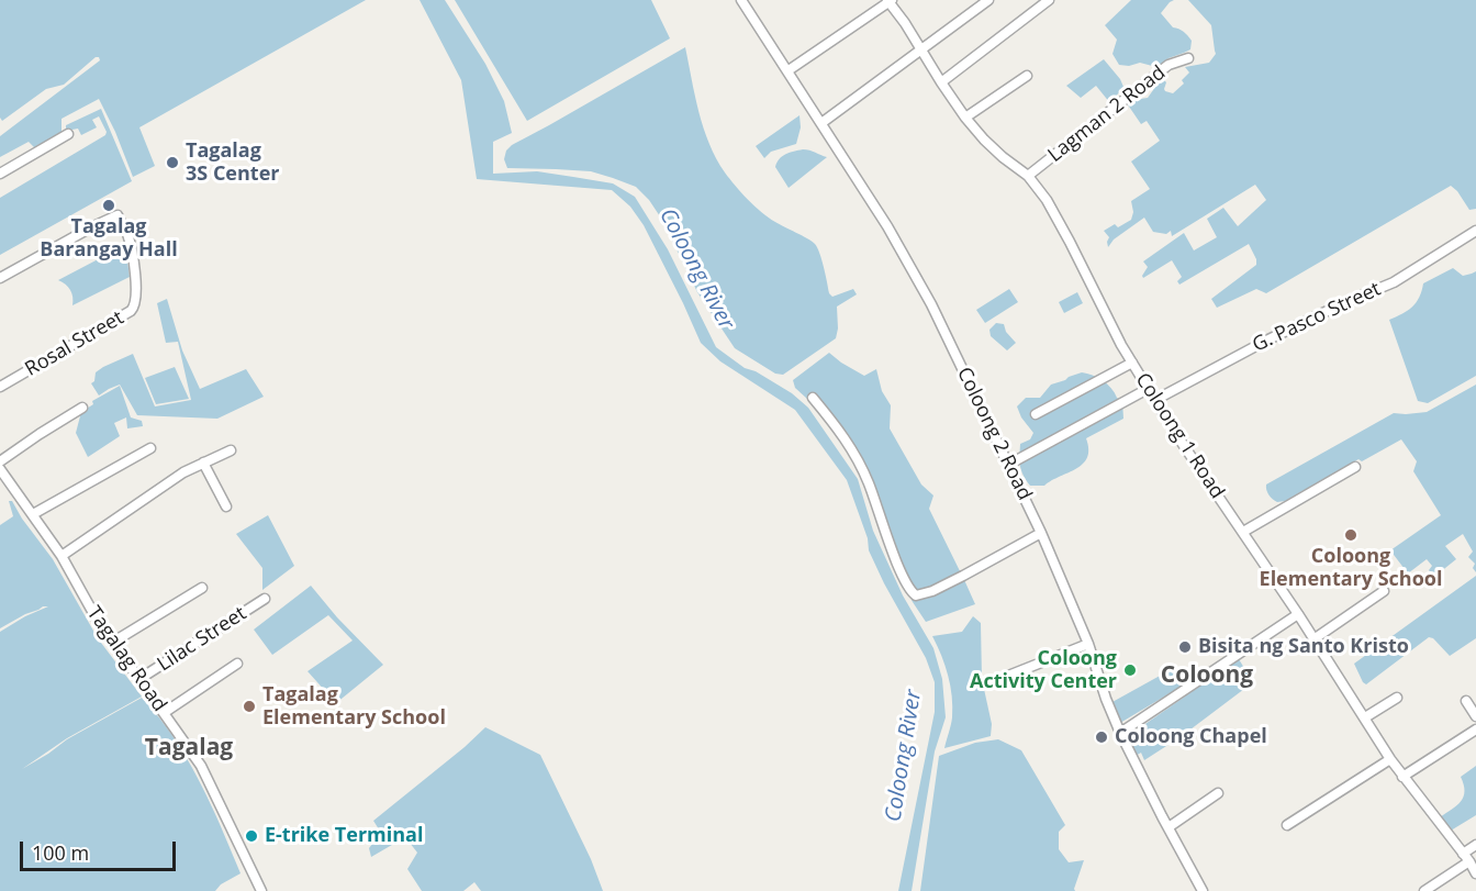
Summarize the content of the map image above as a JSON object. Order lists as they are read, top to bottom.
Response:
{
  "streets": {
    "street": [
      "Lagman 2 Road",
      "G. Pasco Street",
      "Rosal Street",
      "Coloong 2 Road",
      "Coloong 1 Road",
      "Lilac Street",
      "Tagalag Road"
    ]
  },
  "crossings": [
    ["Lagman 2 Road", "Coloong 1 Road"],
    ["G. Pasco Street", "Coloong 1 Road"],
    ["Lilac Street", "Tagalag Road"]
  ],
  "districts": ["Coloong", "Tagalag"],
  "water": ["Coloong River"],
  "places": [
    "Tagalag 3S Center",
    "Tagalag Barangay Hall",
    "Coloong Elementary School",
    "Bisita ng Santo Kristo",
    "Coloong Activity Center",
    "Tagalag Elementary School",
    "Coloong Chapel",
    "E-trike Terminal"
  ],
  "scale_bar": "100 m"
}
